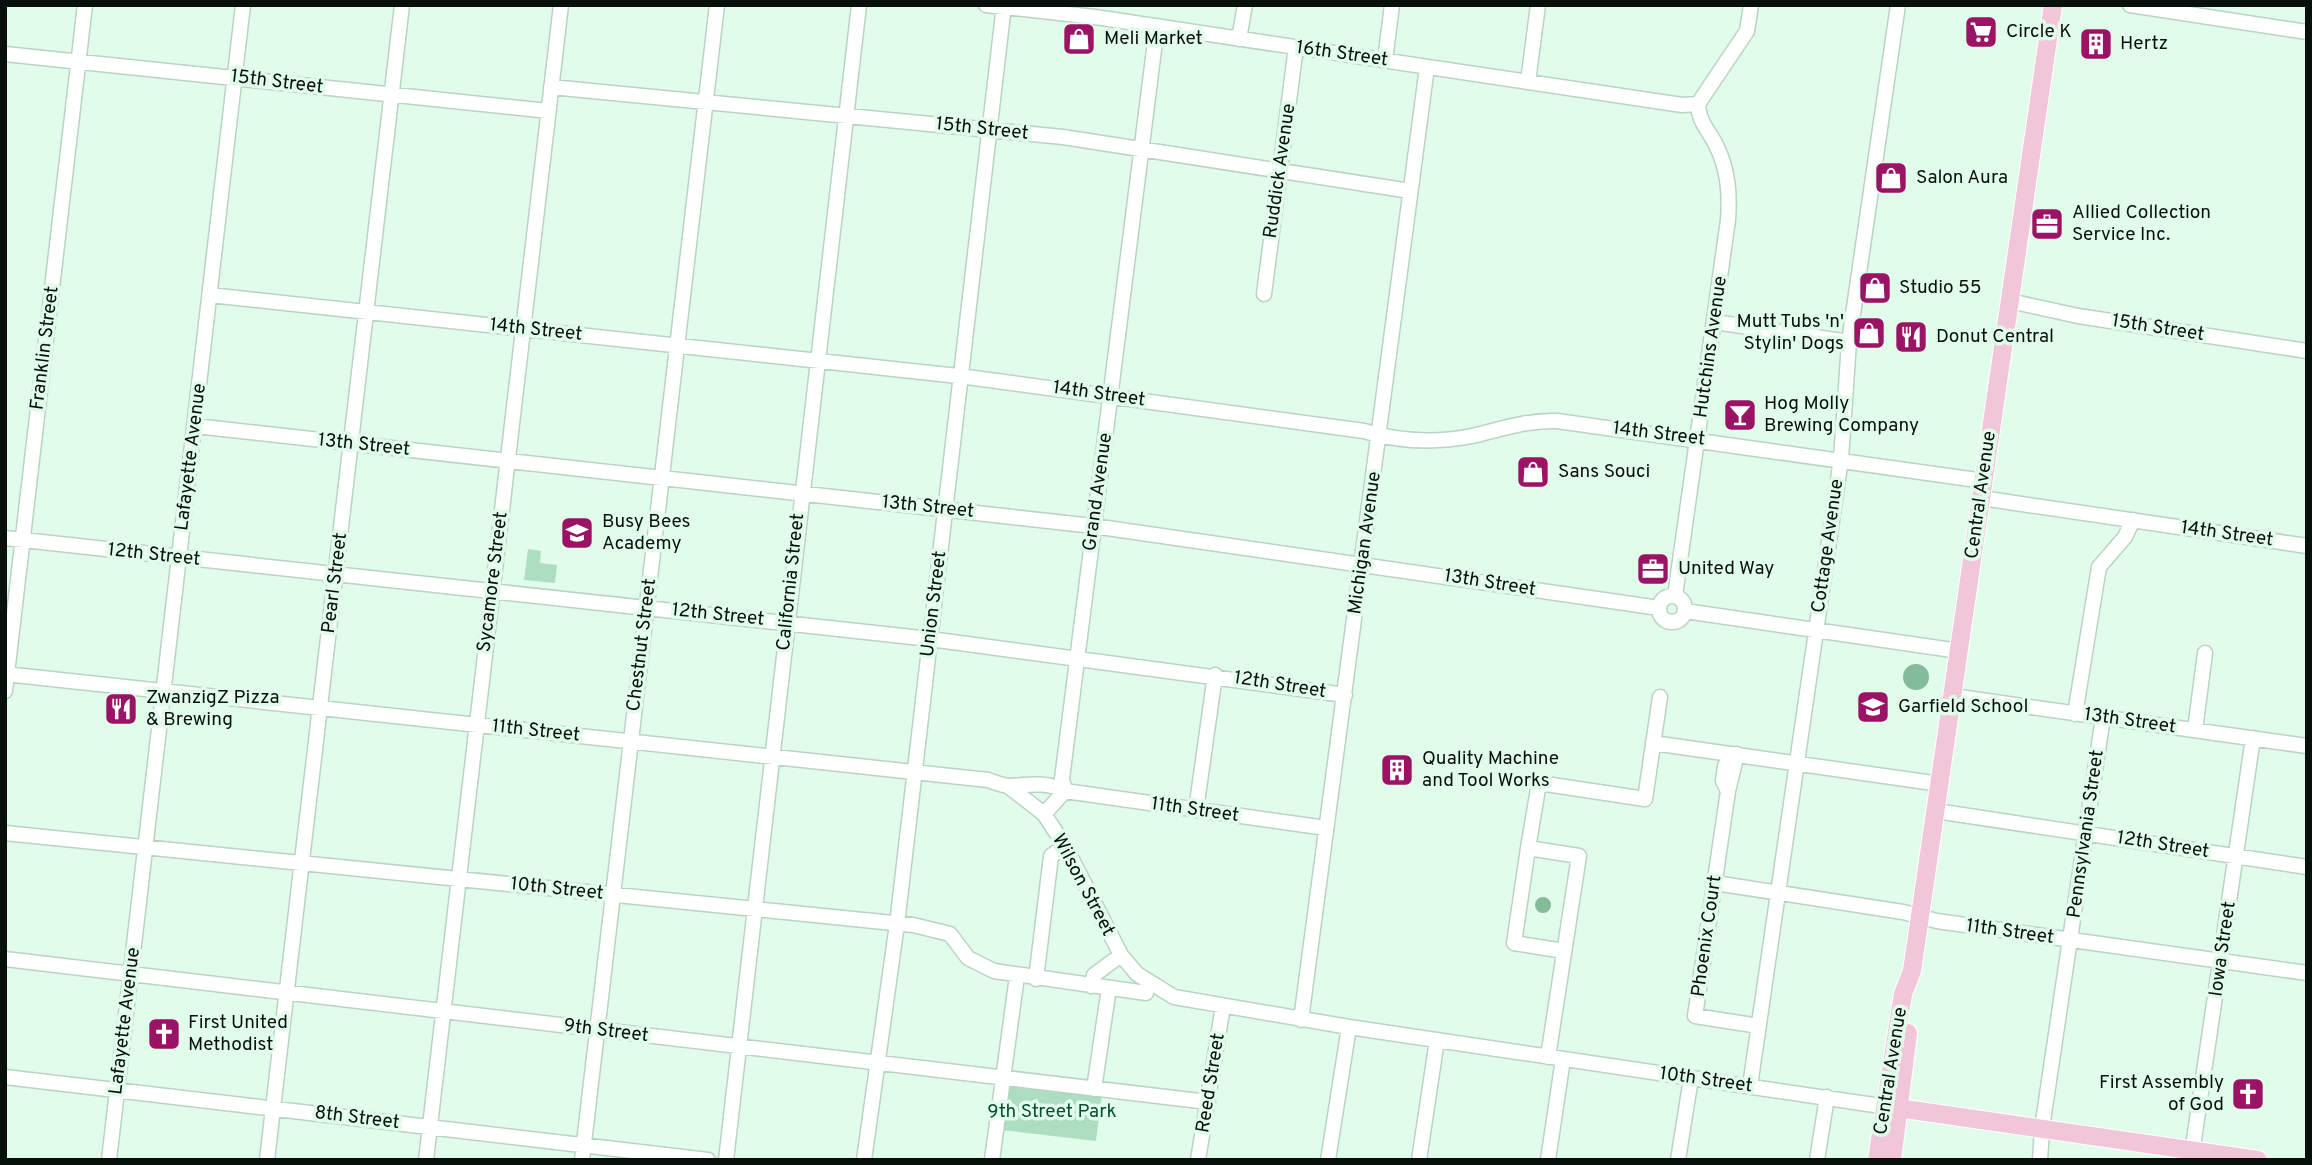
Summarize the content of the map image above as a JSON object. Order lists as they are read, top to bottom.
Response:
{
  "streets": {
    "main road": ["Central Avenue", "10th Street"],
    "street": [
      "16th Street",
      "15th Street",
      "Ruddick Avenue",
      "14th Street",
      "Hutchins Avenue",
      "Franklin Street",
      "13th Street",
      "Lafayette Avenue",
      "Grand Avenue",
      "Michigan Avenue",
      "Cottage Avenue",
      "12th Street",
      "Sycamore Street",
      "California Street",
      "Pearl Street",
      "Union Street",
      "Chestnut Street",
      "11th Street",
      "Pennsylvania Street",
      "Wilson Street",
      "Phoenix Court",
      "Iowa Street",
      "9th Street",
      "Reed Street",
      "8th Street"
    ]
  },
  "crossings": [
    ["16th Street", "Ruddick Avenue"],
    ["16th Street", "Hutchins Avenue"],
    ["16th Street", "Grand Avenue"],
    ["16th Street", "Michigan Avenue"],
    ["16th Street", "Union Street"],
    ["15th Street", "Ruddick Avenue"],
    ["15th Street", "Franklin Street"],
    ["15th Street", "Lafayette Avenue"],
    ["15th Street", "Grand Avenue"],
    ["15th Street", "Central Avenue"],
    ["15th Street", "Michigan Avenue"],
    ["15th Street", "Sycamore Street"],
    ["15th Street", "California Street"],
    ["15th Street", "Pearl Street"],
    ["15th Street", "Union Street"],
    ["15th Street", "Chestnut Street"],
    ["14th Street", "Hutchins Avenue"],
    ["14th Street", "Lafayette Avenue"],
    ["14th Street", "Grand Avenue"],
    ["14th Street", "Central Avenue"],
    ["14th Street", "Michigan Avenue"],
    ["14th Street", "Cottage Avenue"],
    ["14th Street", "Sycamore Street"],
    ["14th Street", "California Street"],
    ["14th Street", "Pearl Street"],
    ["14th Street", "Union Street"],
    ["14th Street", "Chestnut Street"],
    ["Hutchins Avenue", "13th Street"],
    ["Franklin Street", "12th Street"],
    ["Franklin Street", "11th Street"],
    ["13th Street", "Lafayette Avenue"],
    ["13th Street", "Grand Avenue"],
    ["13th Street", "Central Avenue"],
    ["13th Street", "Michigan Avenue"],
    ["13th Street", "Sycamore Street"],
    ["13th Street", "California Street"],
    ["13th Street", "Pearl Street"],
    ["13th Street", "Union Street"],
    ["13th Street", "Chestnut Street"],
    ["13th Street", "Pennsylvania Street"],
    ["13th Street", "Iowa Street"],
    ["Lafayette Avenue", "12th Street"],
    ["Lafayette Avenue", "11th Street"],
    ["Lafayette Avenue", "10th Street"],
    ["Lafayette Avenue", "9th Street"],
    ["Lafayette Avenue", "8th Street"],
    ["Grand Avenue", "12th Street"],
    ["Grand Avenue", "11th Street"],
    ["Central Avenue", "12th Street"],
    ["Central Avenue", "11th Street"],
    ["Central Avenue", "10th Street"],
    ["Michigan Avenue", "12th Street"],
    ["Michigan Avenue", "11th Street"],
    ["Michigan Avenue", "10th Street"],
    ["Cottage Avenue", "11th Street"],
    ["Cottage Avenue", "10th Street"],
    ["Cottage Avenue", "Phoenix Court"],
    ["12th Street", "Sycamore Street"],
    ["12th Street", "California Street"],
    ["12th Street", "Pearl Street"],
    ["12th Street", "Union Street"],
    ["12th Street", "Chestnut Street"],
    ["12th Street", "Pennsylvania Street"],
    ["12th Street", "Iowa Street"],
    ["Sycamore Street", "11th Street"],
    ["Sycamore Street", "10th Street"],
    ["Sycamore Street", "9th Street"],
    ["Sycamore Street", "8th Street"],
    ["California Street", "11th Street"],
    ["California Street", "10th Street"],
    ["California Street", "9th Street"],
    ["Pearl Street", "11th Street"],
    ["Pearl Street", "10th Street"],
    ["Pearl Street", "9th Street"],
    ["Pearl Street", "8th Street"],
    ["Union Street", "11th Street"],
    ["Union Street", "10th Street"],
    ["Union Street", "9th Street"],
    ["Chestnut Street", "11th Street"],
    ["Chestnut Street", "10th Street"],
    ["Chestnut Street", "9th Street"],
    ["Chestnut Street", "8th Street"],
    ["11th Street", "Pennsylvania Street"],
    ["11th Street", "Wilson Street"],
    ["11th Street", "Phoenix Court"],
    ["11th Street", "Iowa Street"],
    ["Pennsylvania Street", "10th Street"],
    ["Wilson Street", "10th Street"],
    ["10th Street", "Iowa Street"],
    ["10th Street", "Reed Street"],
    ["9th Street", "Reed Street"]
  ],
  "parks": ["9th Street Park"],
  "places": {
    "supermarket": ["Circle K"],
    "shop": [
      "Meli Market",
      "Salon Aura",
      "Studio 55",
      "Mutt Tubs 'n' Stylin' Dogs",
      "Sans Souci"
    ],
    "building": ["Hertz", "Quality Machine and Tool Works"],
    "office": ["Allied Collection Service Inc.", "United Way"],
    "restaurant": ["Donut Central", "ZwanzigZ Pizza & Brewing"],
    "bar": ["Hog Molly Brewing Company"],
    "school or university": ["Busy Bees Academy", "Garfield School"],
    "church": ["First United Methodist", "First Assembly of God"]
  }
}
